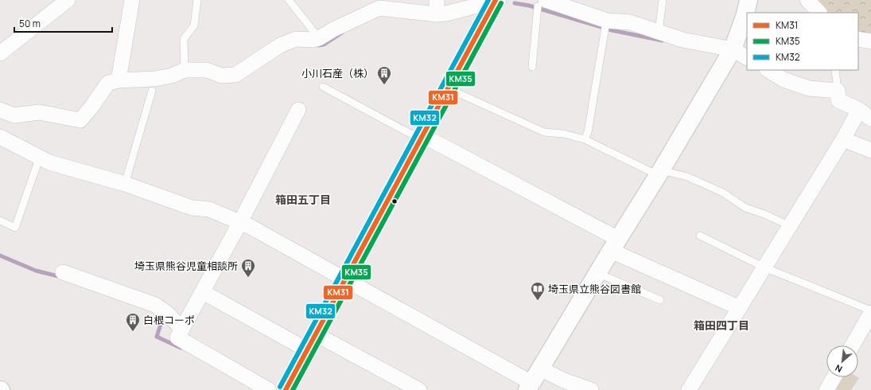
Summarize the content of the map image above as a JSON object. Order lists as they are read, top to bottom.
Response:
{
  "districts": ["箱田五丁目", "箱田四丁目"],
  "places": {
    "building": ["小川石産（株）", "埼玉県熊谷児童相談所", "白根コーポ"],
    "library": ["埼玉県立熊谷図書館"]
  },
  "lines": ["transit line KM31", "transit line KM32", "transit line KM35"],
  "legend": ["KM31", "KM35", "KM32"],
  "scale_bar": "50 m",
  "north": "bottom left"
}
